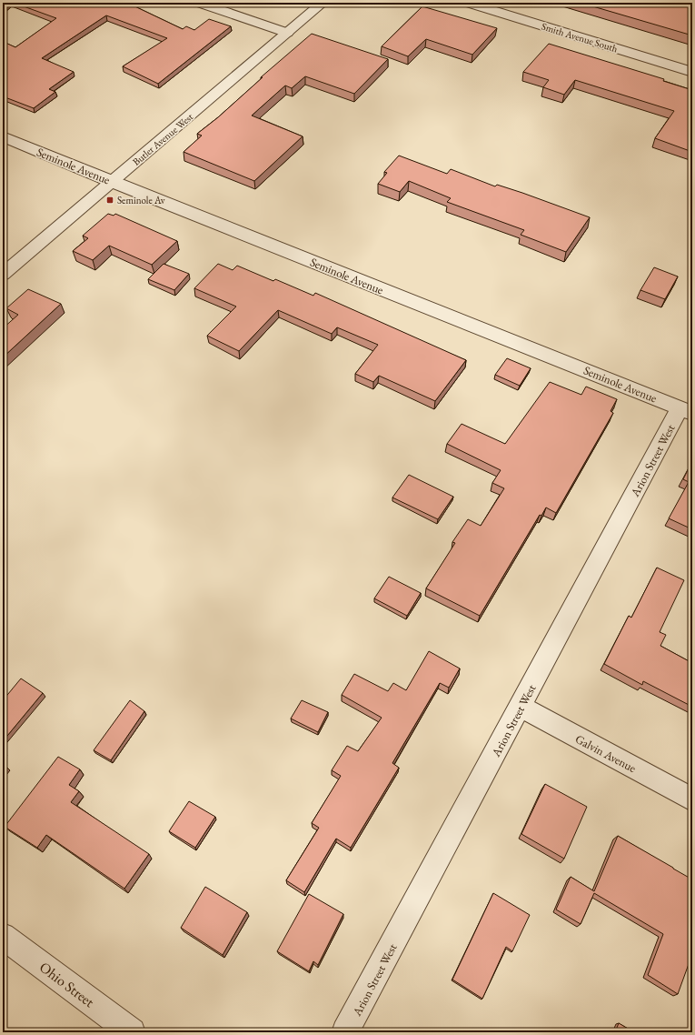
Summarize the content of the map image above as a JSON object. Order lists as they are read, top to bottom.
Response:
{
  "streets": {
    "street": [
      "Smith Avenue South",
      "Butler Avenue West",
      "Seminole Avenue",
      "Arion Street West",
      "Galvin Avenue",
      "Ohio Street"
    ]
  },
  "crossings": [
    ["Butler Avenue West", "Seminole Avenue"],
    ["Seminole Avenue", "Arion Street West"],
    ["Arion Street West", "Galvin Avenue"]
  ],
  "places": {
    "transit": ["Seminole Av"]
  }
}
